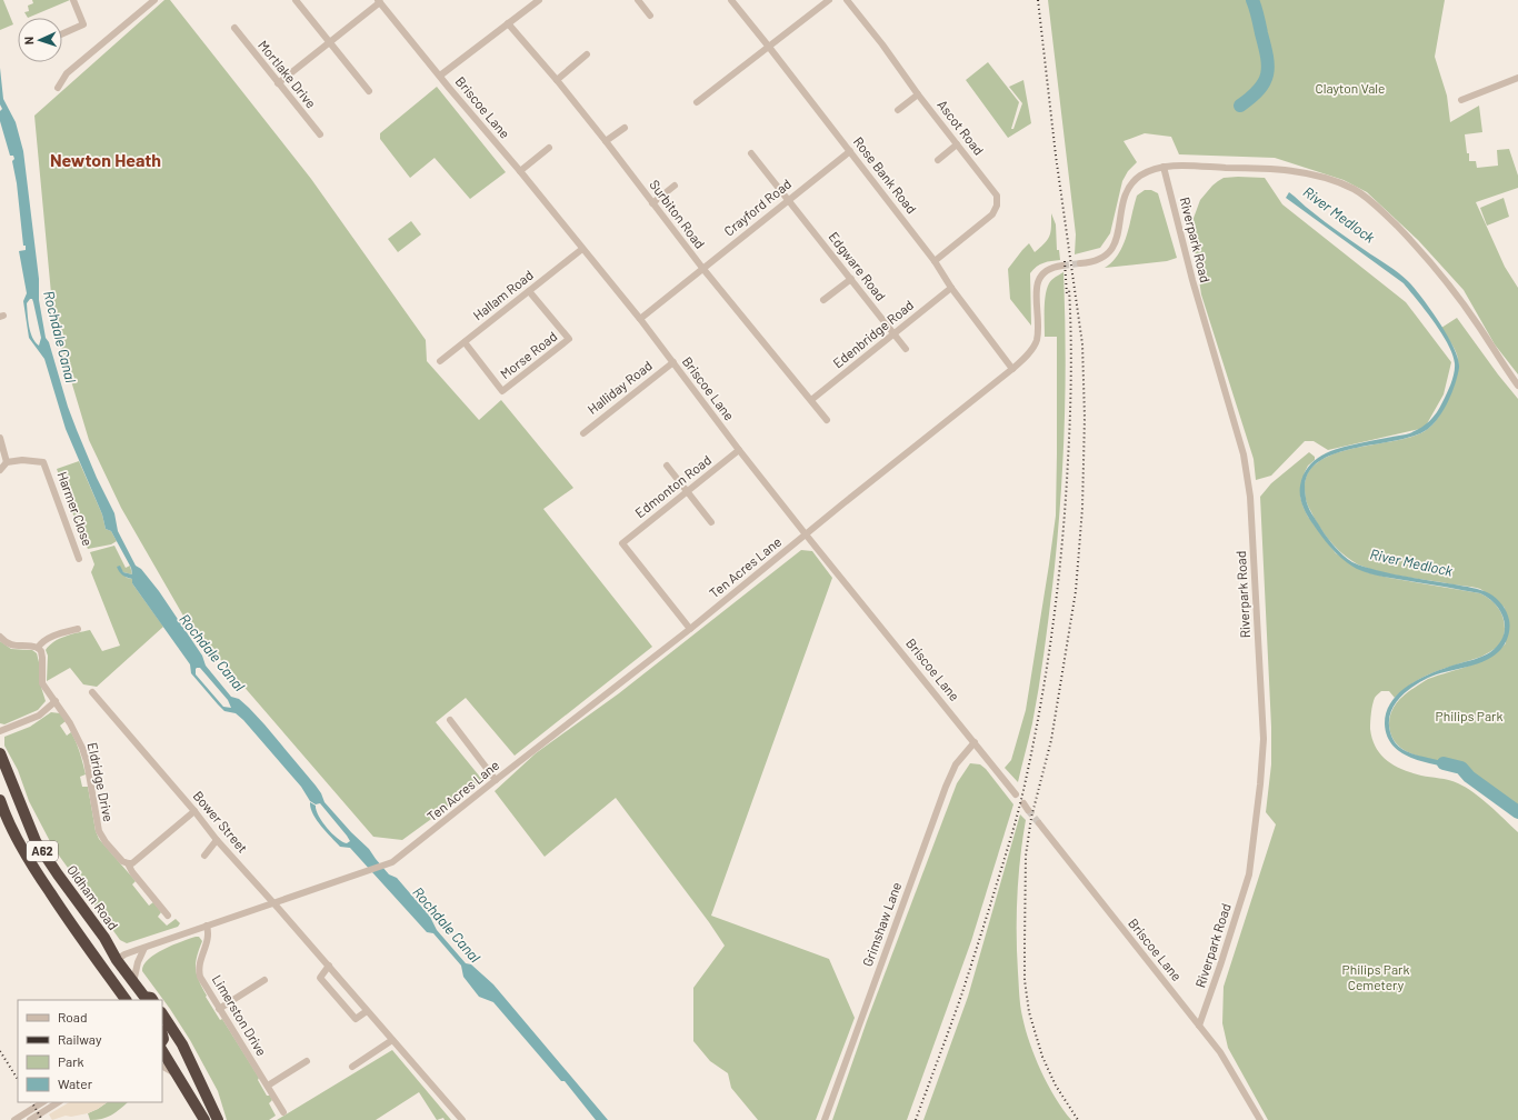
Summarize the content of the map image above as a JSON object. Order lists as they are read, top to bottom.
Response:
{
  "streets": {
    "highway": ["A62", "Oldham Road"],
    "street": [
      "Mortlake Drive",
      "Briscoe Lane",
      "Ascot Road",
      "Rose Bank Road",
      "Crayford Road",
      "Surbiton Road",
      "Riverpark Road",
      "Edgware Road",
      "Hallam Road",
      "Edenbridge Road",
      "Morse Road",
      "Halliday Road",
      "Edmonton Road",
      "Harmer Close",
      "Ten Acres Lane",
      "Eldridge Drive",
      "Bower Street",
      "Grimshaw Lane",
      "Limerston Drive"
    ]
  },
  "crossings": [
    ["Briscoe Lane", "Crayford Road"],
    ["Briscoe Lane", "Riverpark Road"],
    ["Briscoe Lane", "Hallam Road"],
    ["Briscoe Lane", "Halliday Road"],
    ["Briscoe Lane", "Edmonton Road"],
    ["Briscoe Lane", "Ten Acres Lane"],
    ["Briscoe Lane", "Grimshaw Lane"],
    ["Ascot Road", "Rose Bank Road"],
    ["Rose Bank Road", "Crayford Road"],
    ["Rose Bank Road", "Edenbridge Road"],
    ["Rose Bank Road", "Ten Acres Lane"],
    ["Crayford Road", "Surbiton Road"],
    ["Crayford Road", "Edgware Road"],
    ["Surbiton Road", "Edenbridge Road"],
    ["Edgware Road", "Edenbridge Road"],
    ["Hallam Road", "Morse Road"],
    ["Edmonton Road", "Ten Acres Lane"],
    ["Ten Acres Lane", "Bower Street"]
  ],
  "districts": ["Newton Heath"],
  "water": ["River Medlock", "Rochdale Canal"],
  "parks": ["Clayton Vale", "Philips Park", "Philips Park Cemetery"],
  "legend": [
    "Road",
    "Railway",
    "Park",
    "Water"
  ],
  "north": "left"
}
